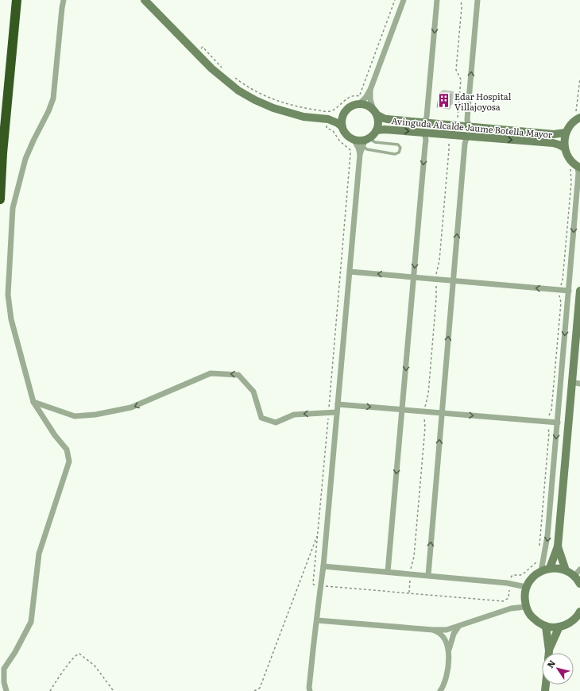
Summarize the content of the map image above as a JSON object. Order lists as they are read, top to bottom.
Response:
{
  "streets": {
    "street": ["Avinguda Alcalde Jaume Botella Mayor"]
  },
  "places": {
    "building": ["Edar Hospital Villajoyosa"]
  },
  "north": "top left"
}
